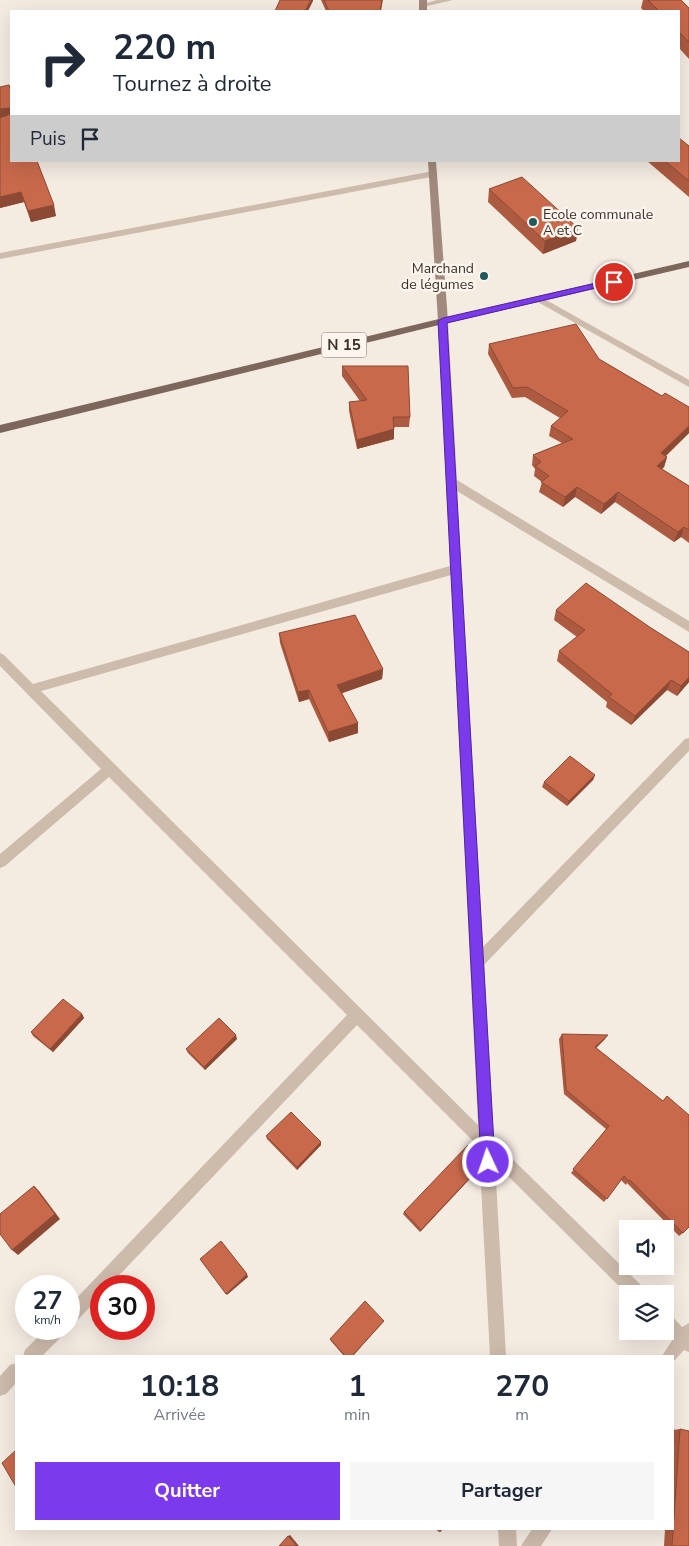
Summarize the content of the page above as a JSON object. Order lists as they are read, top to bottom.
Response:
{
  "streets": {
    "main road": ["N 15"]
  },
  "places": ["Ecole communale A et C", "Marchand de légumes"],
  "page": {
    "turn": ["220 m", "Tournez à droite"],
    "then": "Puis",
    "speed": "27 km/h",
    "limit": "30",
    "eta": [
      "10:18",
      "Arrivée",
      "1",
      "min",
      "270",
      "m"
    ],
    "buttons": ["Quitter", "Partager"]
  }
}
